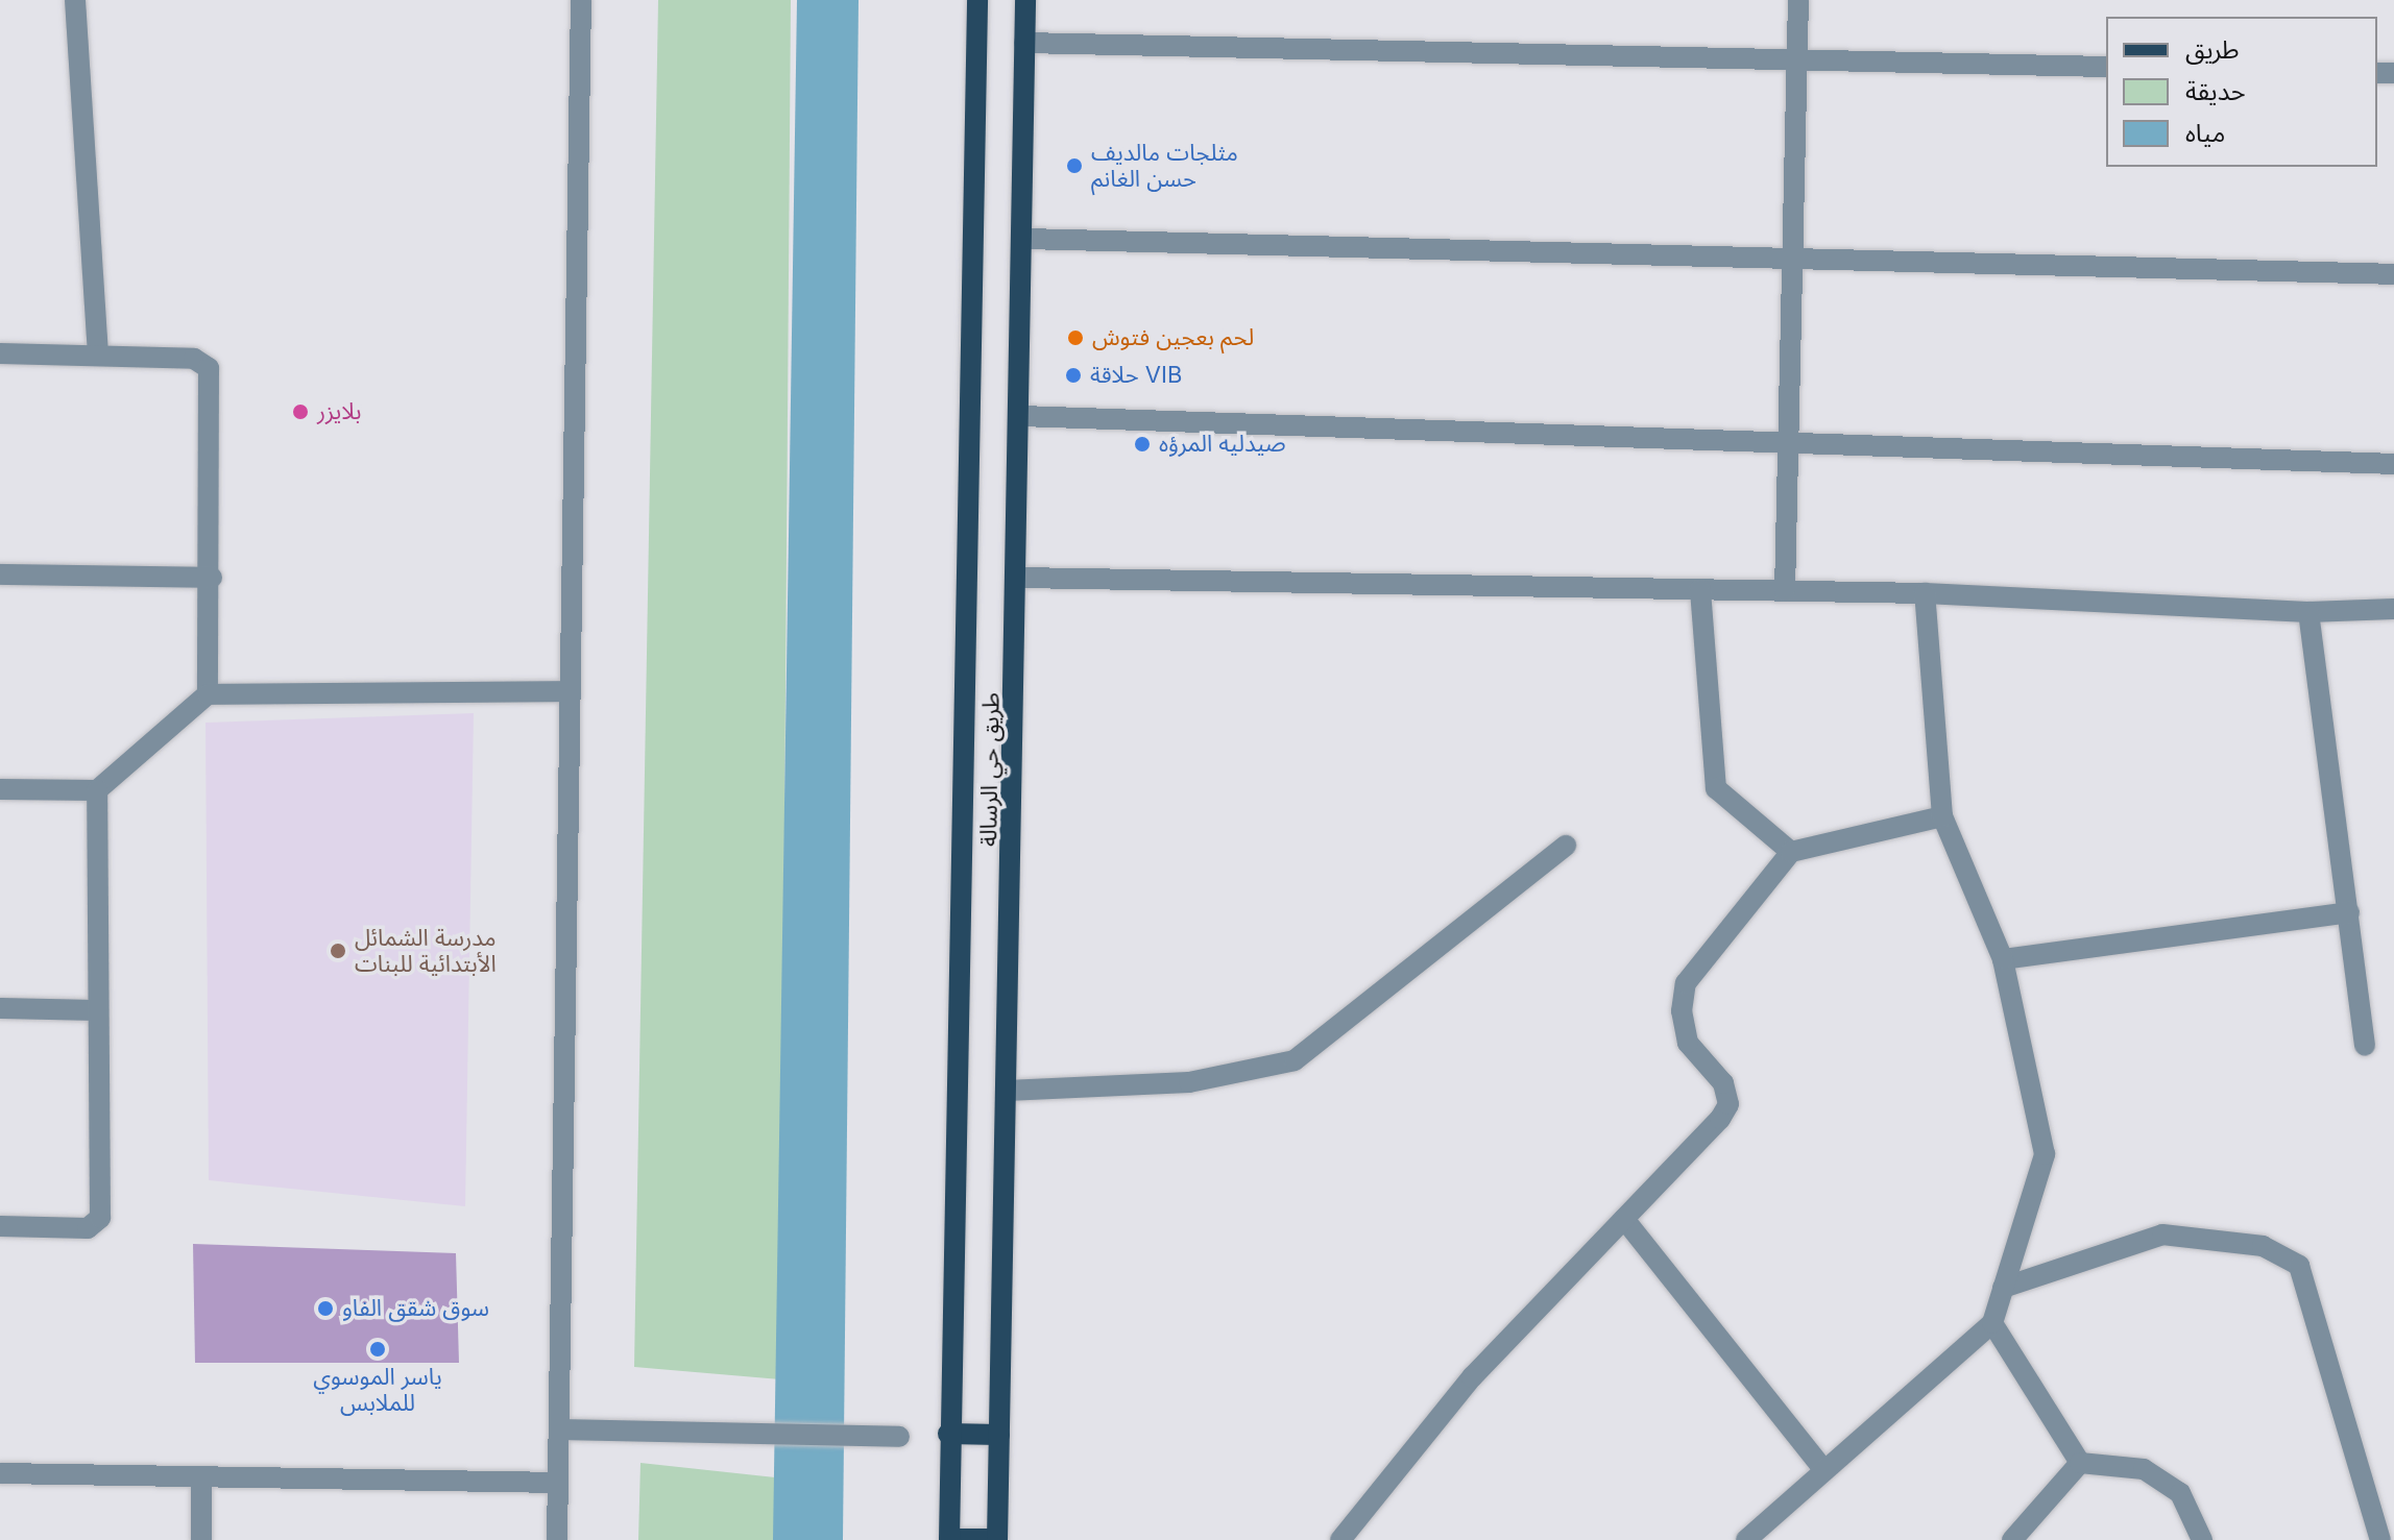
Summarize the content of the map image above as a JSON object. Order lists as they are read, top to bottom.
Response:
{
  "streets": {
    "main road": ["طريق حي الرسالة"]
  },
  "places": [
    "مثلجات مالديف حسن الغانم",
    "لحم بعجين فتوش",
    "حلاقة VIB",
    "بلايزر",
    "صيدليه المرؤه",
    "مدرسة الشمائل الأبتدائية للبنات",
    "سوق شقق الفاو",
    "ياسر الموسوي للملابس"
  ],
  "legend": ["طريق", "حديقة", "مياه"]
}
